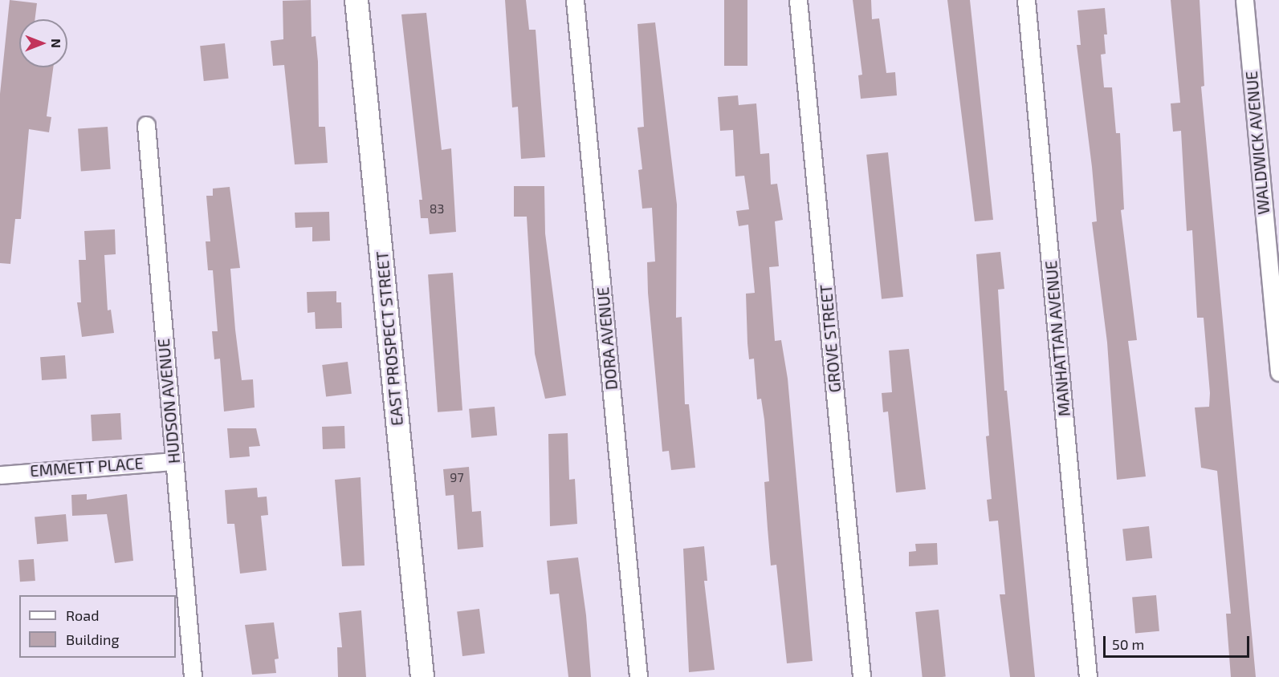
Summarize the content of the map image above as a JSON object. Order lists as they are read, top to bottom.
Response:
{
  "streets": {
    "street": [
      "WALDWICK AVENUE",
      "EAST PROSPECT STREET",
      "DORA AVENUE",
      "GROVE STREET",
      "MANHATTAN AVENUE",
      "HUDSON AVENUE",
      "EMMETT PLACE"
    ]
  },
  "crossings": [
    ["HUDSON AVENUE", "EMMETT PLACE"]
  ],
  "house_numbers": ["83", "97"],
  "legend": ["Road", "Building"],
  "scale_bar": "50 m",
  "north": "right"
}
